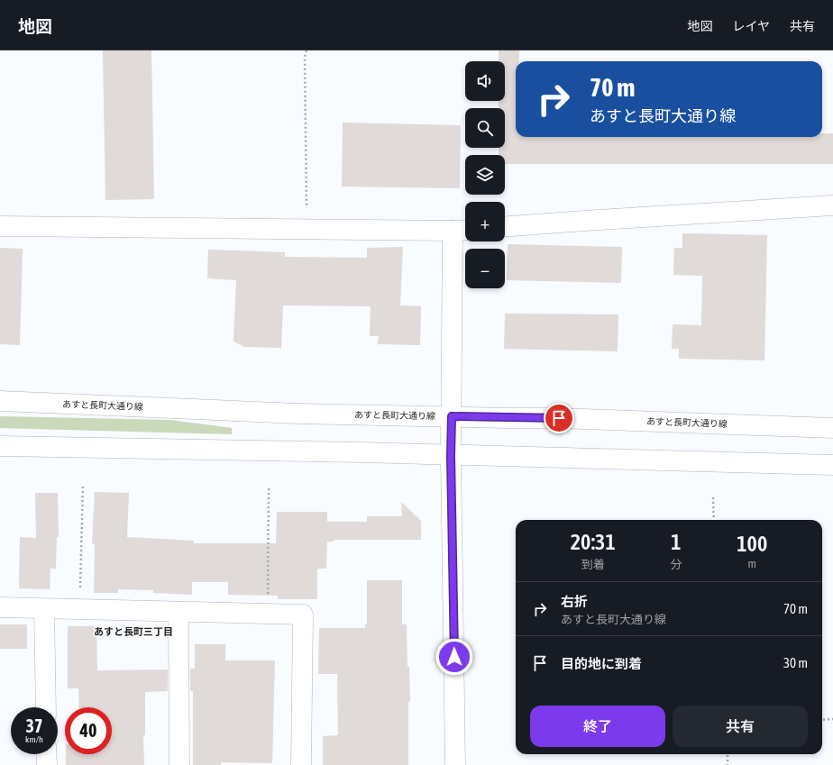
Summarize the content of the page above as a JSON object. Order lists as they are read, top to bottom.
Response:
{
  "streets": {
    "street": ["あすと長町大通り線"]
  },
  "districts": ["あすと長町三丁目"],
  "page": {
    "header": "地図",
    "nav": ["地図", "レイヤ", "共有"],
    "map_buttons": ["+", "−"],
    "turn": ["70 m", "あすと長町大通り線"],
    "eta": [
      "20:31",
      "到着",
      "1",
      "分",
      "100",
      "m"
    ],
    "list": [
      {
        "name": "右折",
        "note": "あすと長町大通り線",
        "value": "70 m"
      },
      {
        "name": "目的地に到着",
        "value": "30 m"
      }
    ],
    "buttons": ["終了", "共有"],
    "speed": "37 km/h",
    "limit": "40"
  }
}
